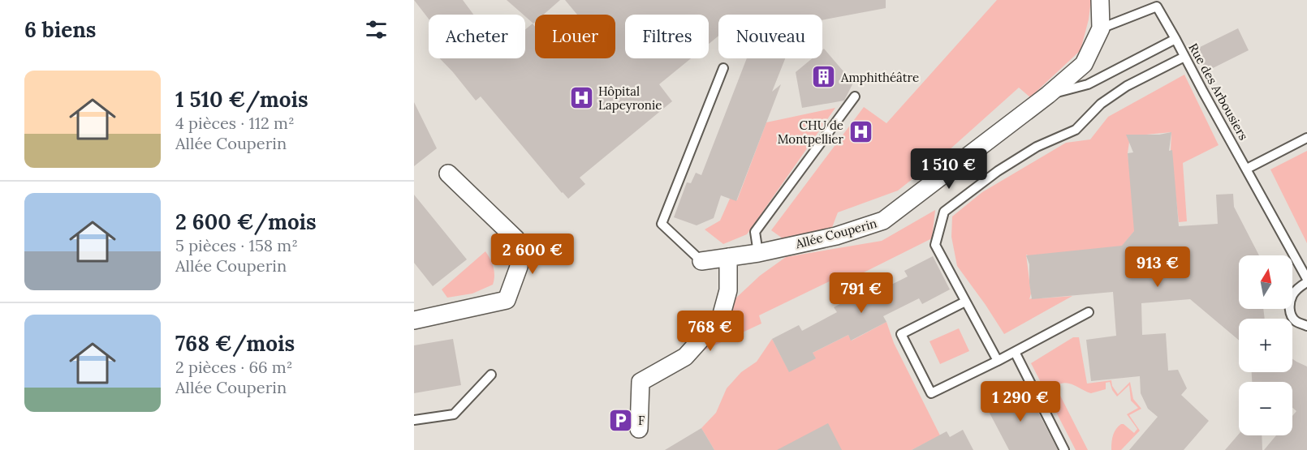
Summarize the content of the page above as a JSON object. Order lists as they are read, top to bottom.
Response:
{
  "streets": {
    "street": ["Allée Couperin"],
    "lane": ["Rue des Arbousiers"]
  },
  "crossings": [
    ["Rue des Arbousiers", "Allée Couperin"]
  ],
  "places": {
    "building": ["Amphithéâtre"],
    "hospital": ["Hôpital Lapeyronie", "CHU de Montpellier"],
    "parking": ["F"]
  },
  "north": "top",
  "page": {
    "heading": "6 biens",
    "chip": [
      "Acheter",
      "Louer",
      "Filtres",
      "Nouveau"
    ],
    "list": [
      {
        "name": "1 510 €/mois",
        "note": "4 pièces · 112 m² · Allée Couperin"
      },
      {
        "name": "2 600 €/mois",
        "note": "5 pièces · 158 m² · Allée Couperin"
      },
      {
        "name": "768 €/mois",
        "note": "2 pièces · 66 m² · Allée Couperin"
      }
    ],
    "price": [
      "1 510 €",
      "2 600 €",
      "913 €",
      "791 €",
      "768 €",
      "1 290 €"
    ],
    "map_buttons": ["+", "−"]
  }
}
